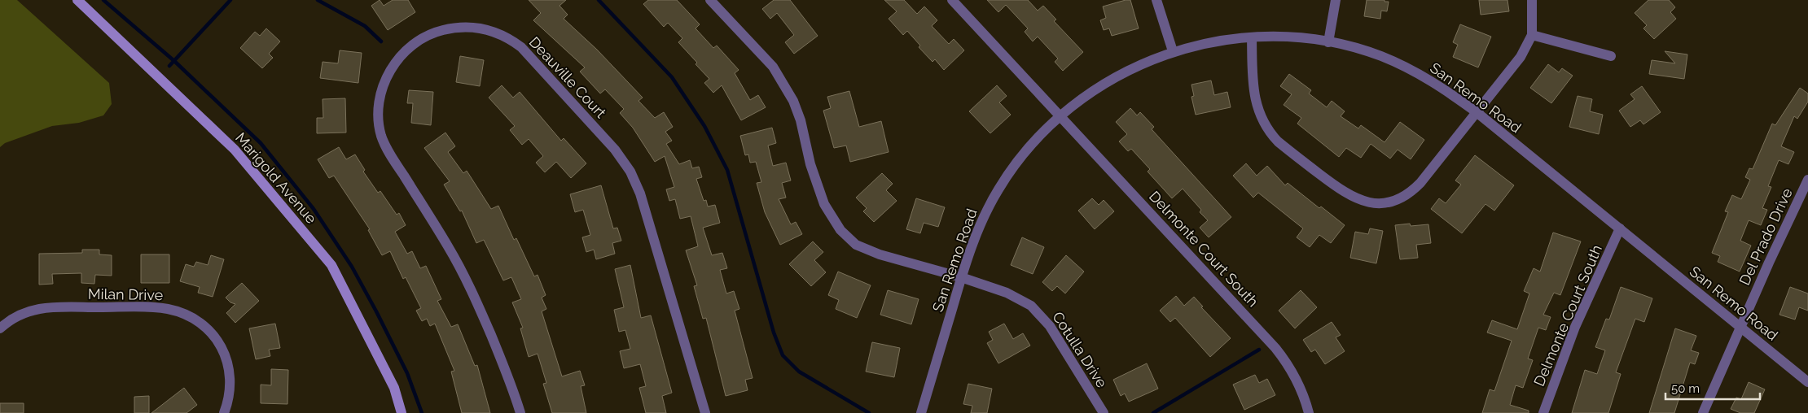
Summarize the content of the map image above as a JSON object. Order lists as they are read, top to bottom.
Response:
{
  "streets": {
    "main road": ["Marigold Avenue"],
    "street": [
      "Deauville Court",
      "San Remo Road",
      "Del Prado Drive",
      "Delmonte Court South",
      "Milan Drive",
      "Cotulla Drive"
    ]
  },
  "crossings": [
    ["San Remo Road", "Del Prado Drive"],
    ["San Remo Road", "Delmonte Court South"],
    ["San Remo Road", "Cotulla Drive"]
  ],
  "scale_bar": "50 m"
}
